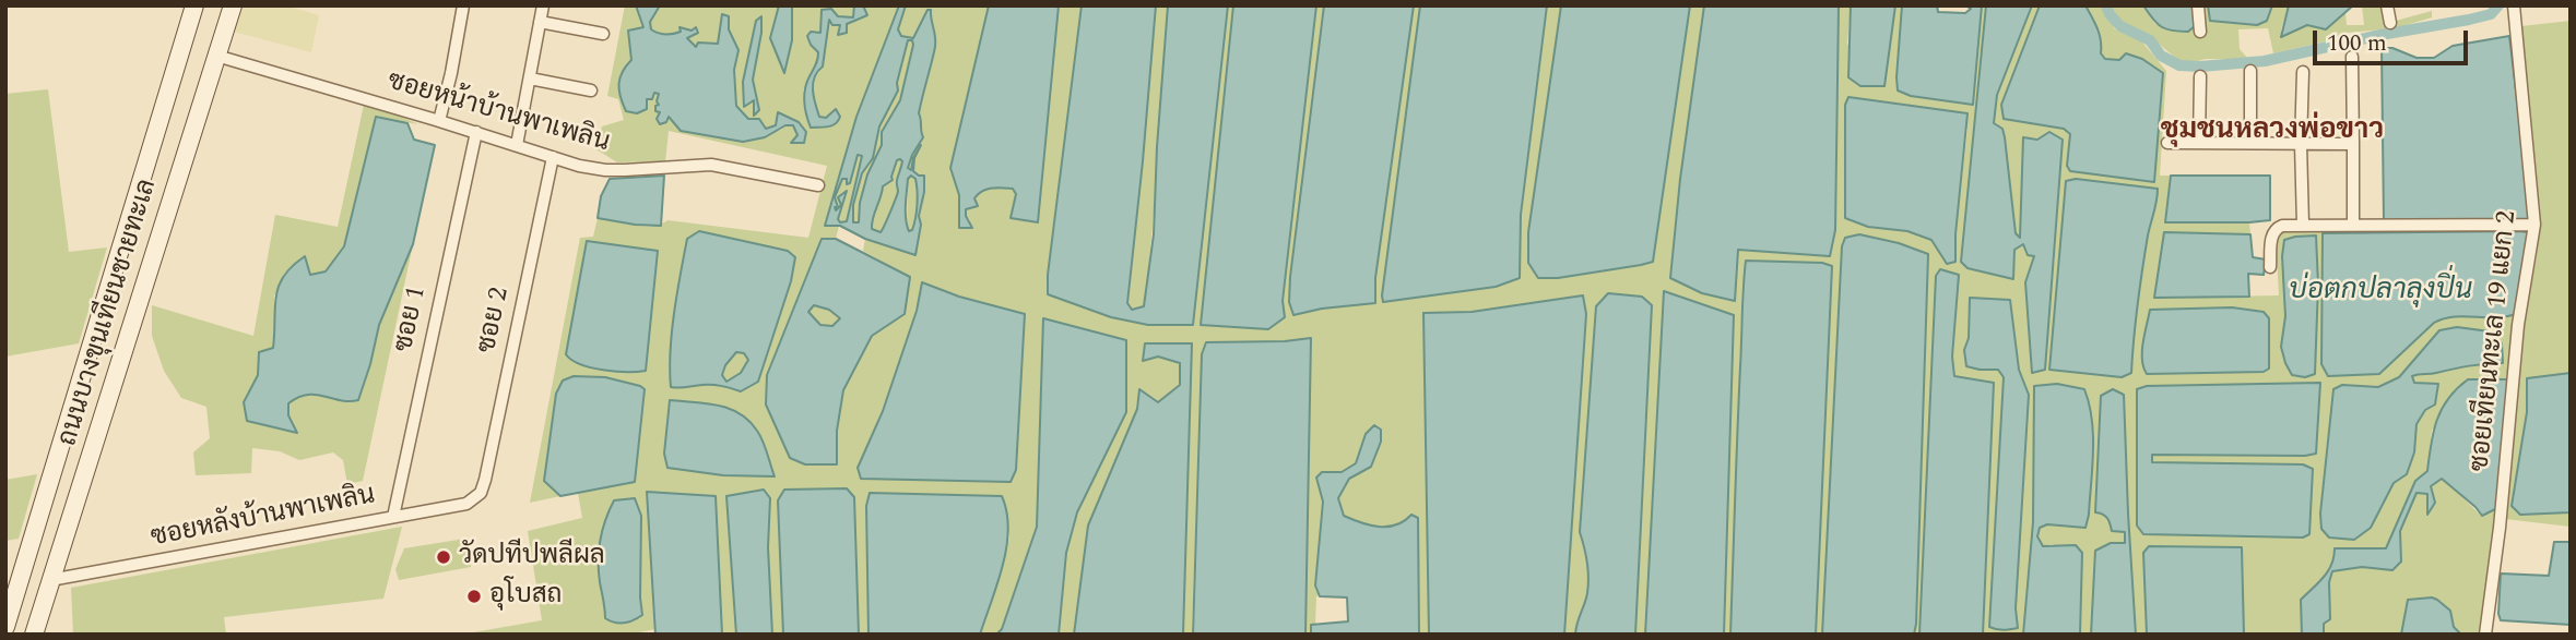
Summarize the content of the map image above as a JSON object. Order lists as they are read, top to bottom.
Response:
{
  "streets": {
    "main road": ["ถนนบางขุนเทียนชายทะเล"],
    "street": [
      "ซอยหน้าบ้านพาเพลิน",
      "ซอย 1",
      "ซอย 2",
      "ซอยเทียนทะเล 19 แยก 2",
      "ซอยหลังบ้านพาเพลิน"
    ]
  },
  "crossings": [
    ["ซอยหน้าบ้านพาเพลิน", "ถนนบางขุนเทียนชายทะเล"],
    ["ซอยหน้าบ้านพาเพลิน", "ซอย 1"],
    ["ซอยหน้าบ้านพาเพลิน", "ซอย 2"],
    ["ถนนบางขุนเทียนชายทะเล", "ซอยหลังบ้านพาเพลิน"],
    ["ซอย 1", "ซอยหลังบ้านพาเพลิน"],
    ["ซอย 2", "ซอยหลังบ้านพาเพลิน"]
  ],
  "districts": ["ชุมชนหลวงพ่อขาว"],
  "water": ["บ่อตกปลาลุงปิ่น"],
  "places": ["วัดปทีปพลีผล", "อุโบสถ"],
  "scale_bar": "100 m"
}
